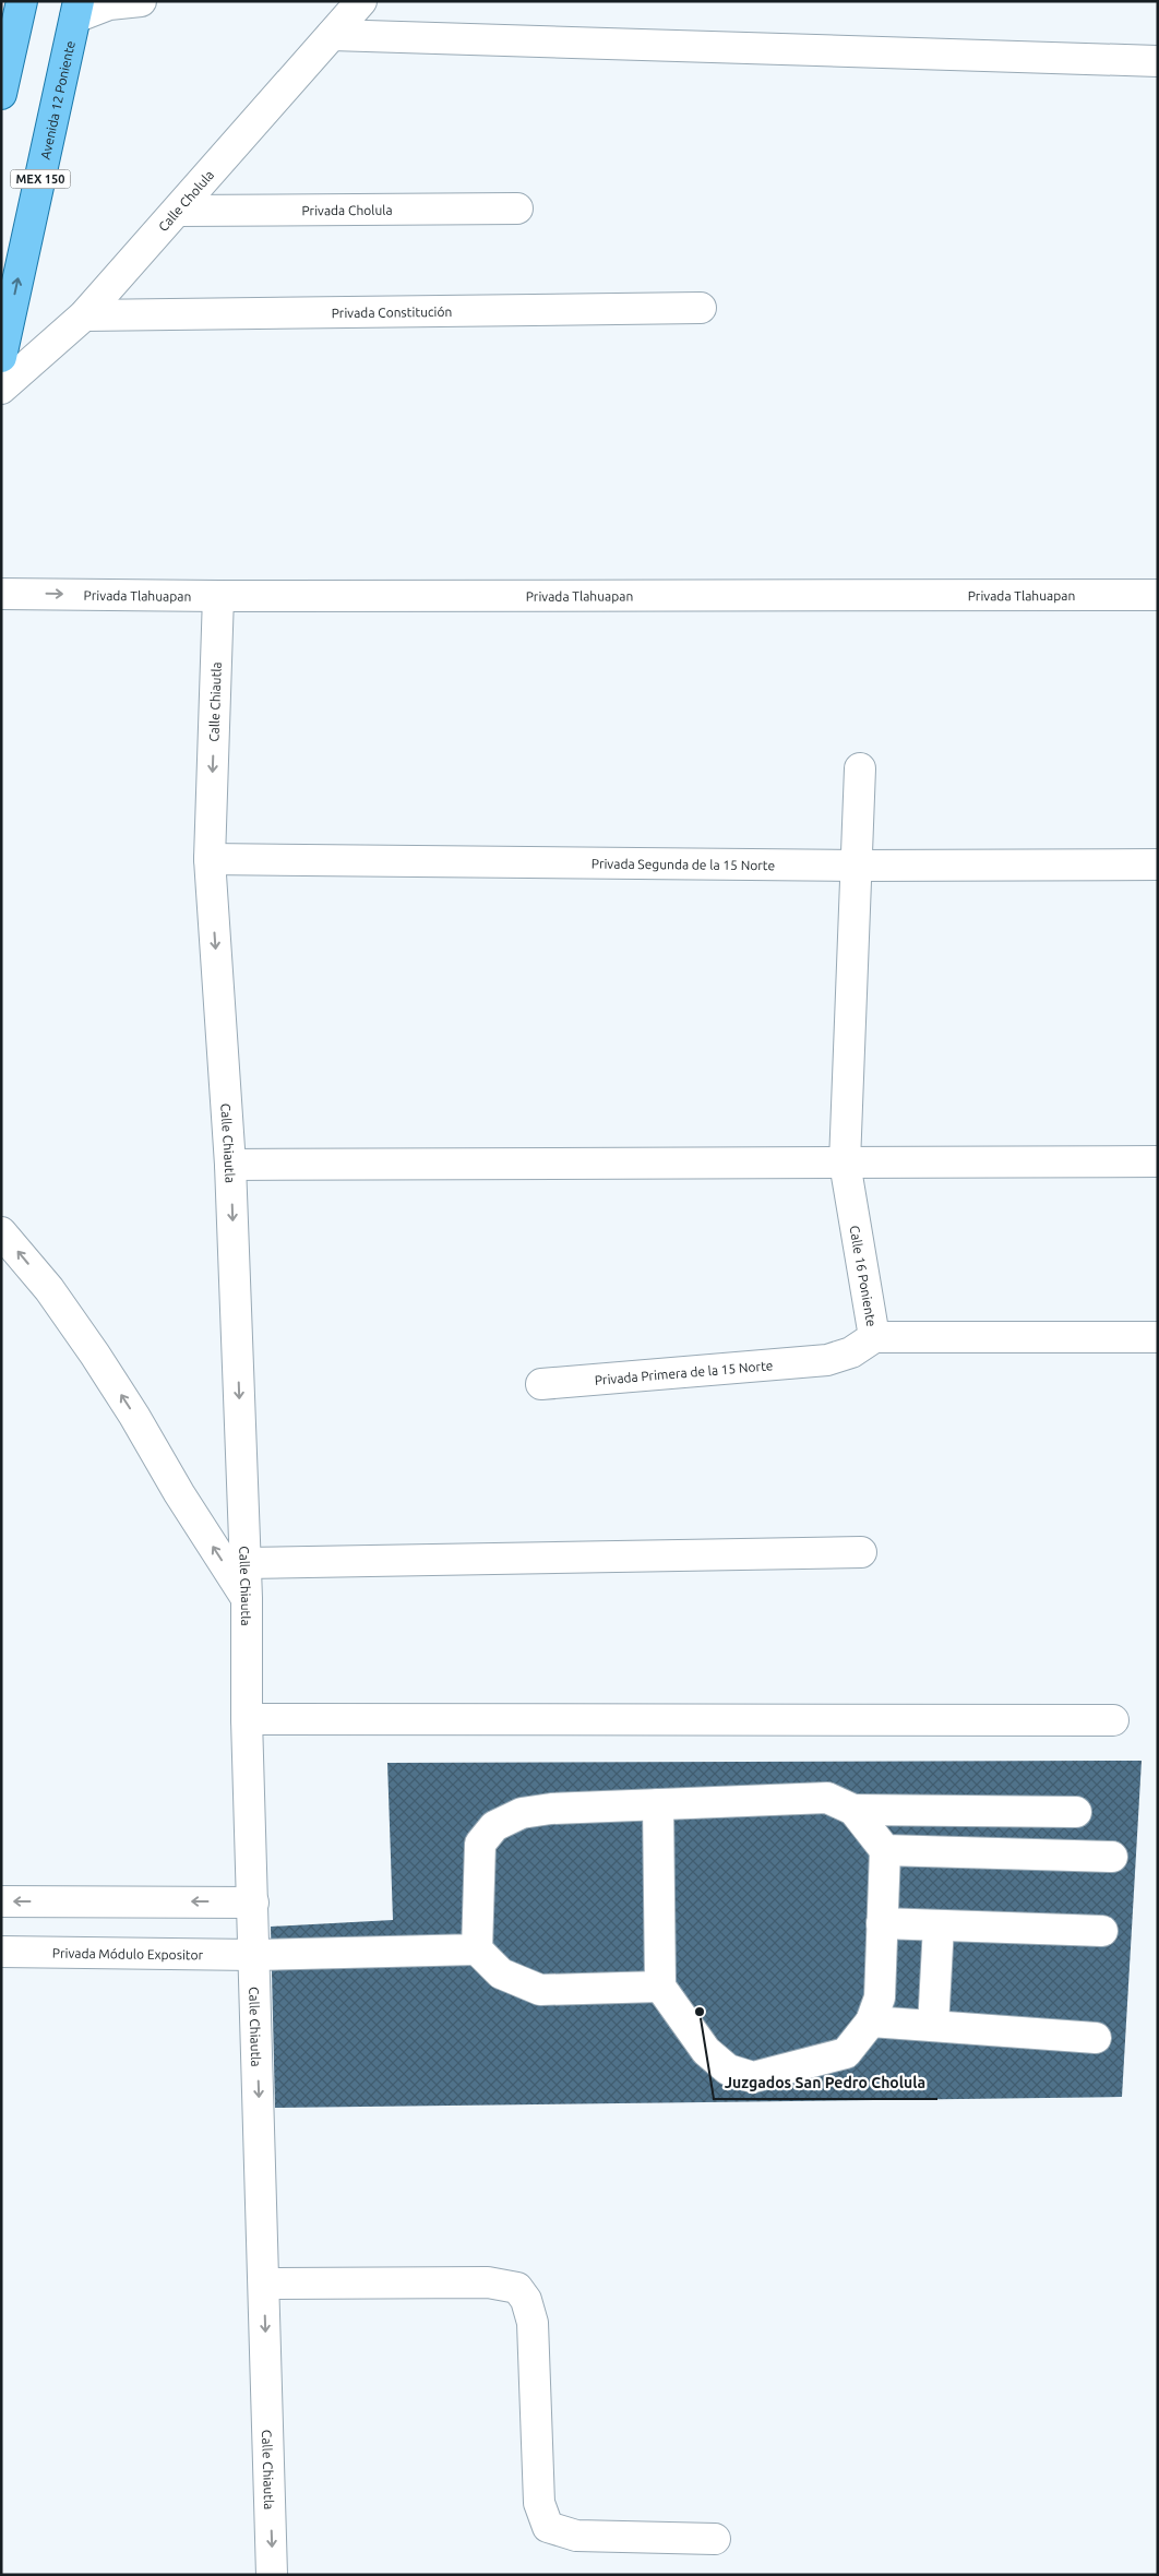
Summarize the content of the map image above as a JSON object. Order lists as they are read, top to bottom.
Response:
{
  "streets": {
    "main road": ["Avenida 12 Poniente", "MEX 150"],
    "street": [
      "Calle Cholula",
      "Privada Cholula",
      "Privada Constitución",
      "Privada Tlahuapan",
      "Calle Chiautla",
      "Privada Segunda de la 15 Norte",
      "Calle 16 Poniente",
      "Privada Primera de la 15 Norte",
      "Privada Módulo Expositor"
    ]
  },
  "crossings": [
    ["Calle Cholula", "Privada Cholula"],
    ["Calle Cholula", "Privada Constitución"],
    ["Privada Tlahuapan", "Calle Chiautla"],
    ["Calle Chiautla", "Privada Segunda de la 15 Norte"],
    ["Calle Chiautla", "Privada Módulo Expositor"],
    ["Privada Segunda de la 15 Norte", "Calle 16 Poniente"],
    ["Calle 16 Poniente", "Privada Primera de la 15 Norte"]
  ],
  "one_way": ["Avenida 12 Poniente", "Calle Chiautla"],
  "places": ["Juzgados San Pedro Cholula"]
}
